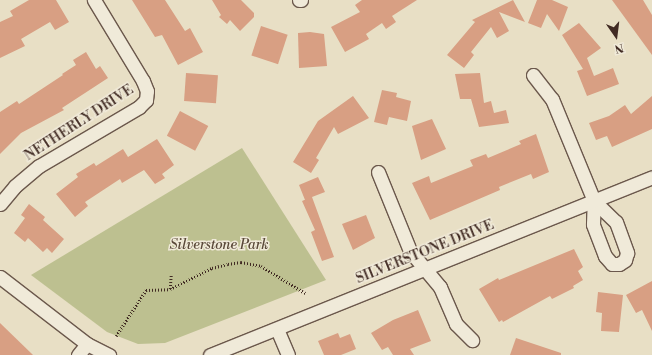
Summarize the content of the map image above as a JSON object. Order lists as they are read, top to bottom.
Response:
{
  "streets": {
    "street": ["NETHERLY DRIVE", "SILVERSTONE DRIVE"]
  },
  "parks": ["Silverstone Park"],
  "north": "bottom"
}
